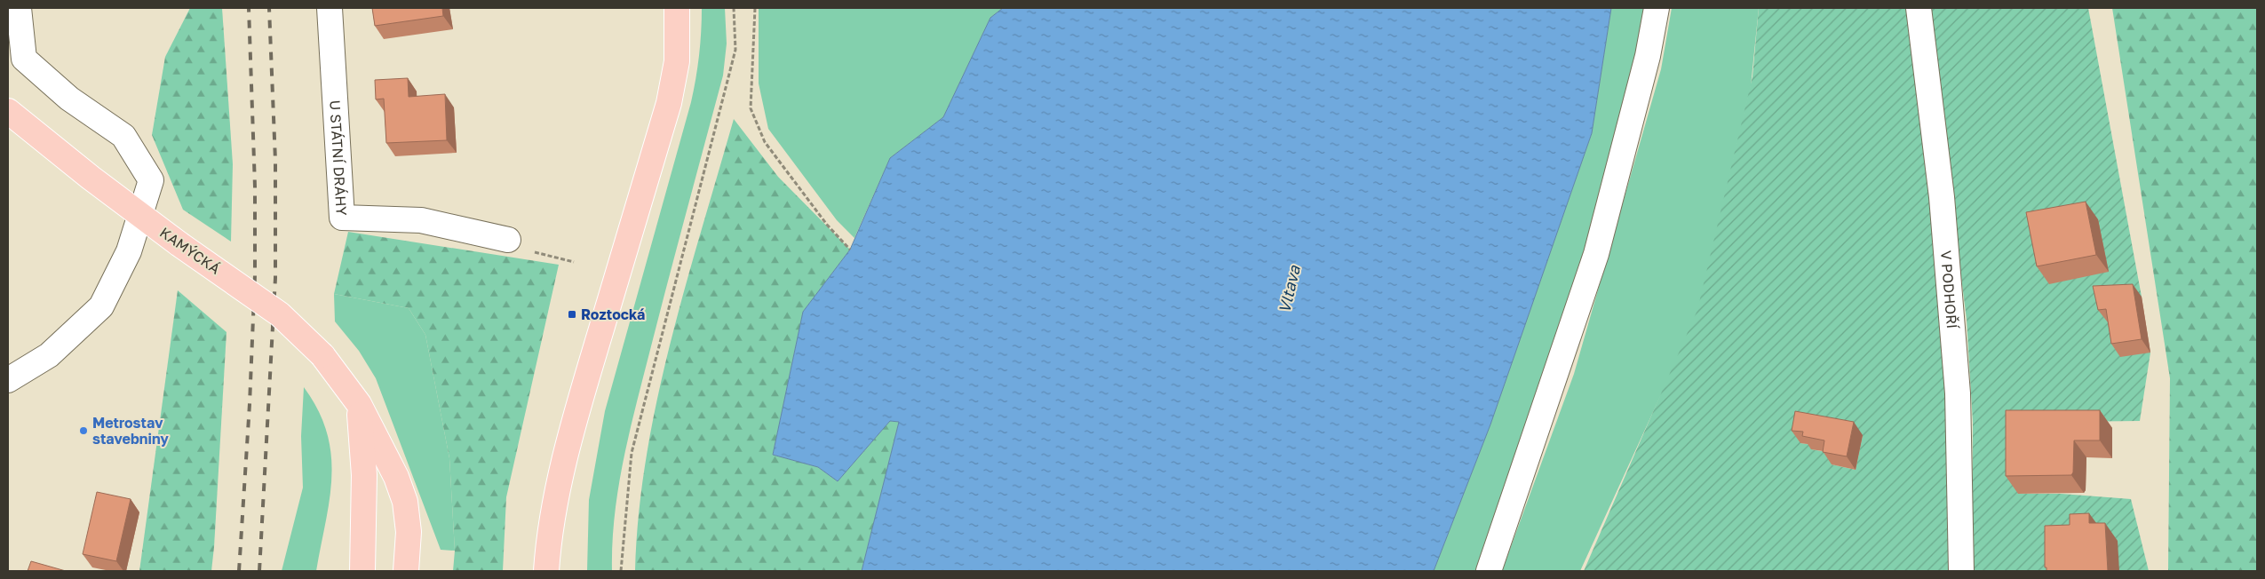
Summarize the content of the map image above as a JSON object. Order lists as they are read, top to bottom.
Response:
{
  "streets": {
    "main road": ["KAMÝCKÁ"],
    "street": ["U STÁTNÍ DRÁHY", "V PODHOŘÍ"]
  },
  "water": ["Vltava"],
  "places": {
    "transit": ["Roztocká"],
    "other": ["Metrostav stavebniny"]
  }
}
